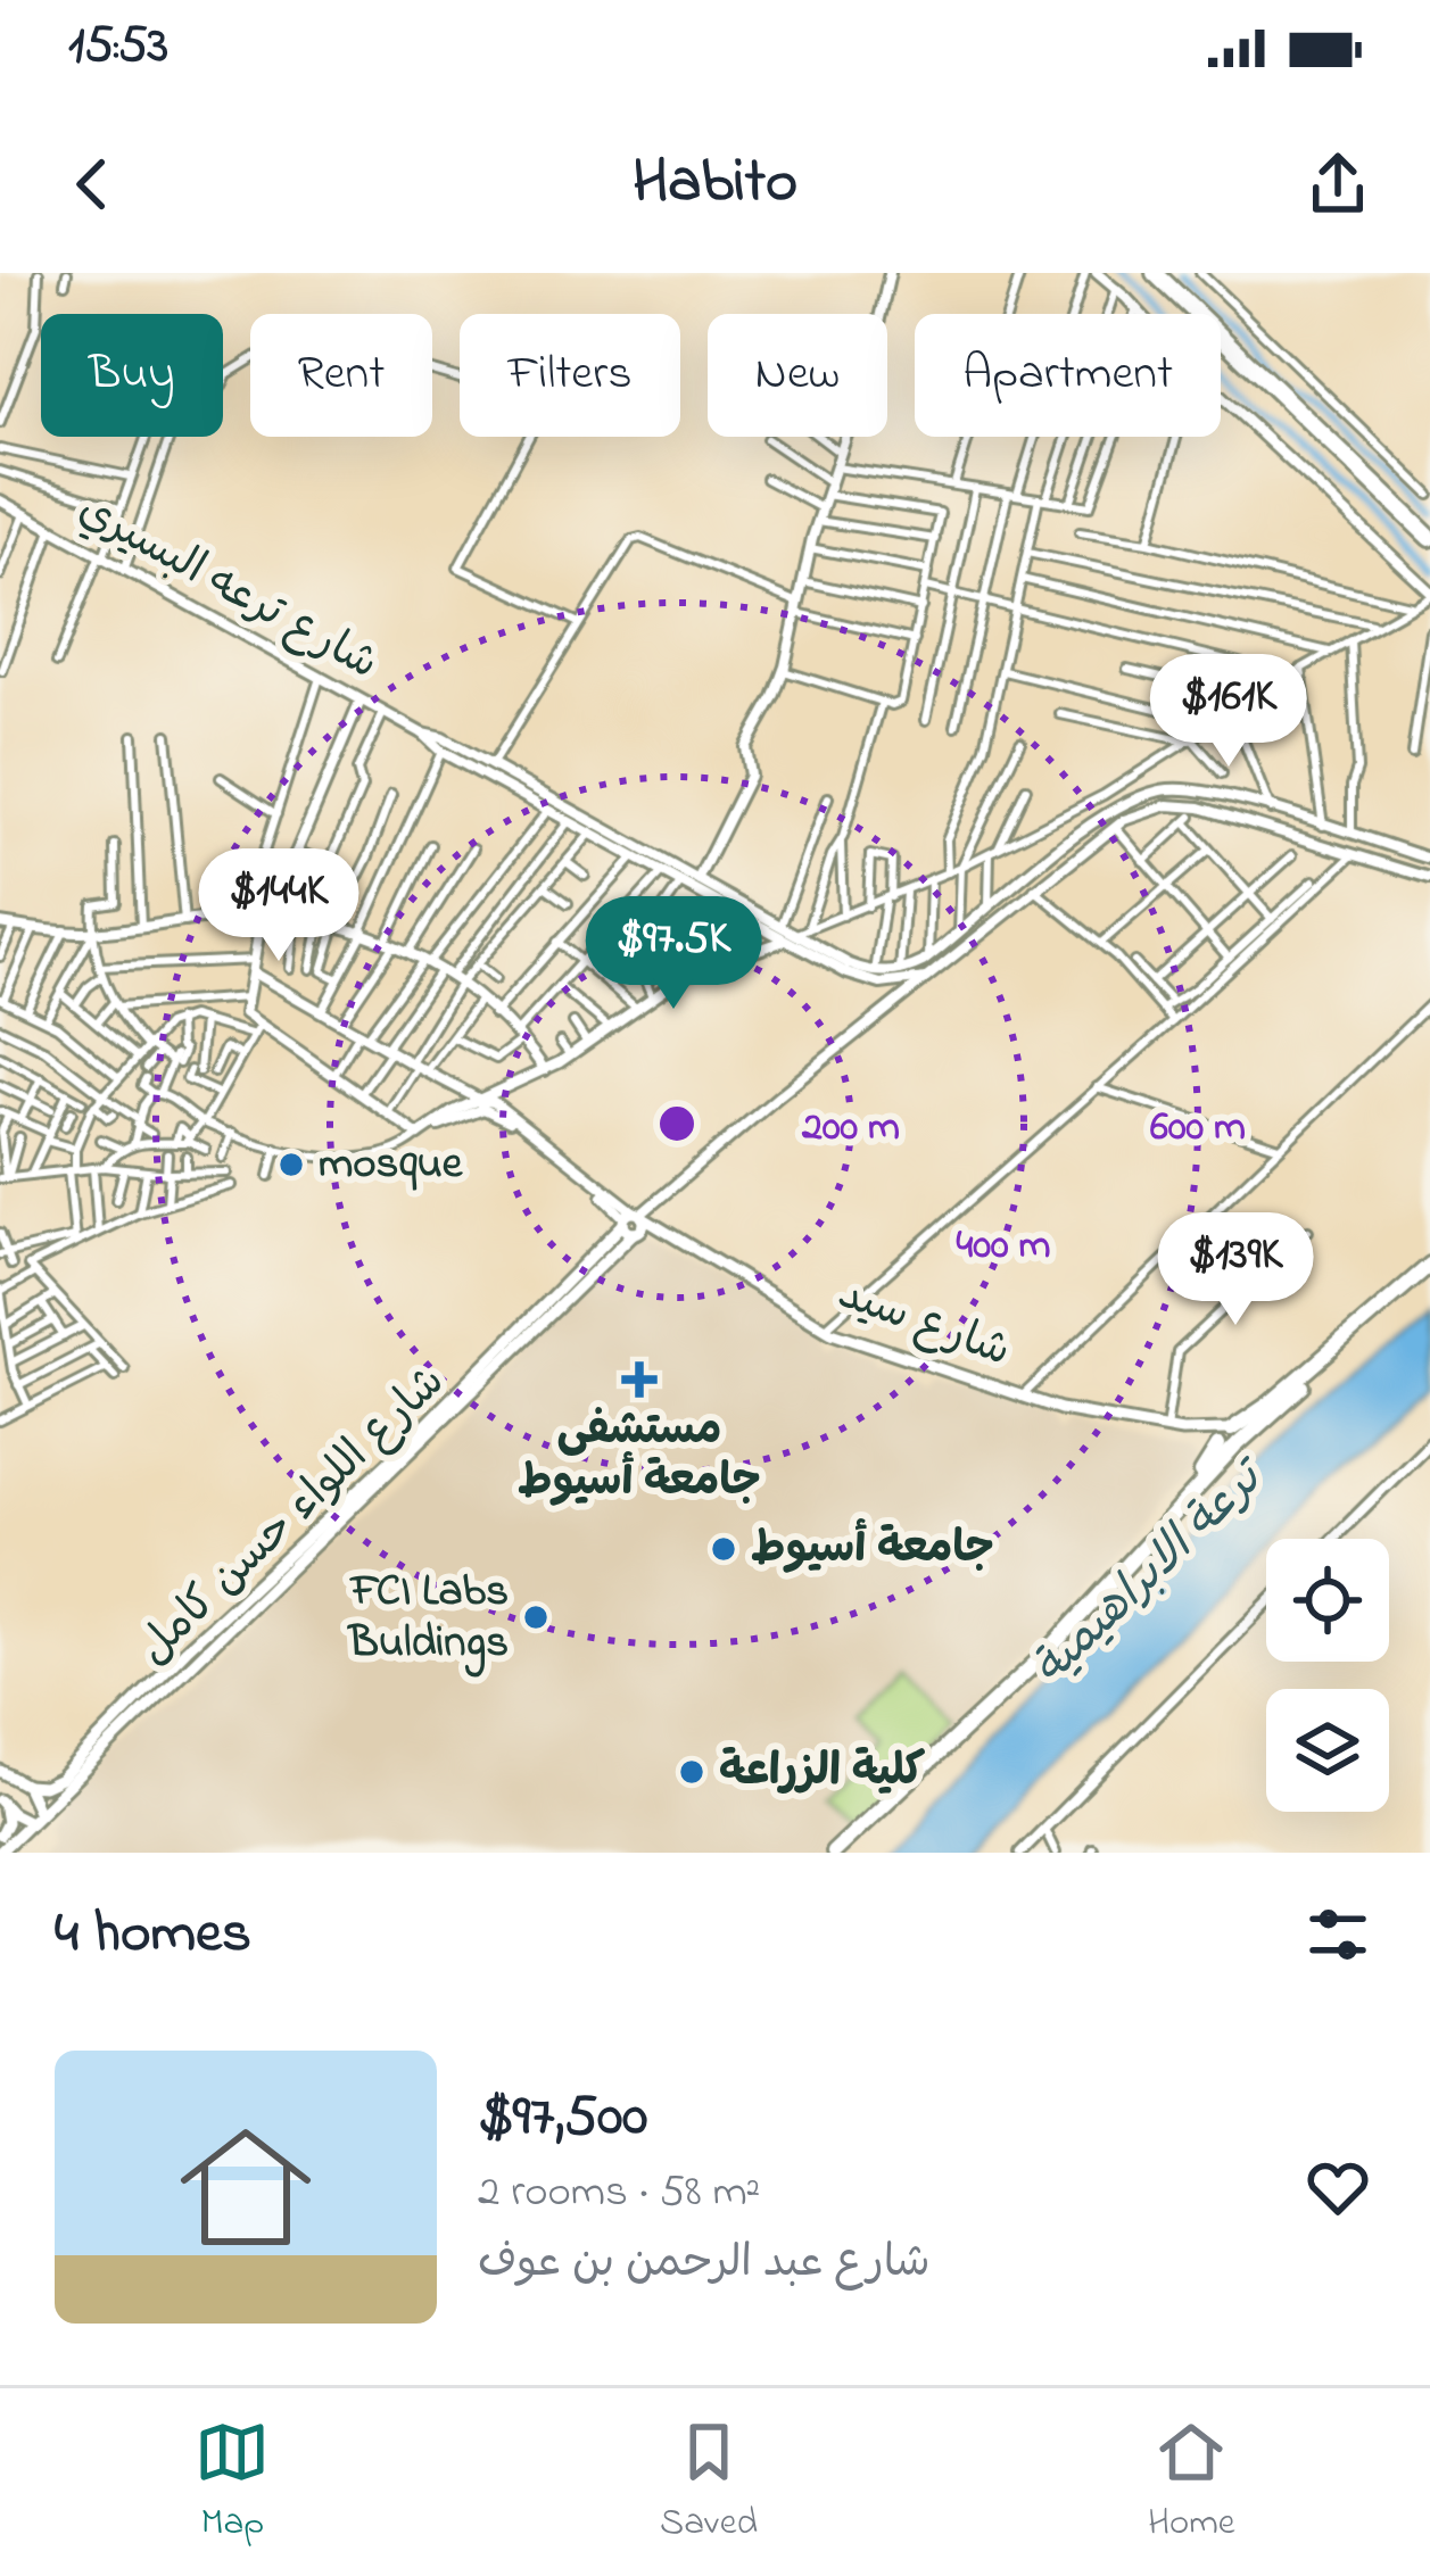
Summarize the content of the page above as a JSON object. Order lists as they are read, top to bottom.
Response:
{
  "streets": {
    "main road": ["شارع سيد", "شارع اللواء حسن كامل"],
    "street": ["شارع ترعه البسيري"]
  },
  "crossings": [
    ["شارع سيد", "شارع اللواء حسن كامل"]
  ],
  "water": ["ترعة الابراهيمية"],
  "places": {
    "other": [
      "mosque",
      "جامعة أسيوط",
      "FCI Labs Buldings",
      "كلية الزراعة"
    ],
    "health": ["مستشفی جامعة أسيوط"]
  },
  "page": {
    "status": "15:53",
    "header": "Habito",
    "chip": [
      "Buy",
      "Rent",
      "Filters",
      "New",
      "Apartment"
    ],
    "price": [
      "$161K",
      "$144K",
      "$97.5K",
      "$139K"
    ],
    "heading": "4 homes",
    "list": [
      {
        "name": "$97,500",
        "note": "2 rooms · 58 m² · شارع عبد الرحمن بن عوف"
      }
    ],
    "tabs": ["Map", "Saved", "Home"]
  },
  "rings": ["200 m", "600 m", "400 m"]
}
